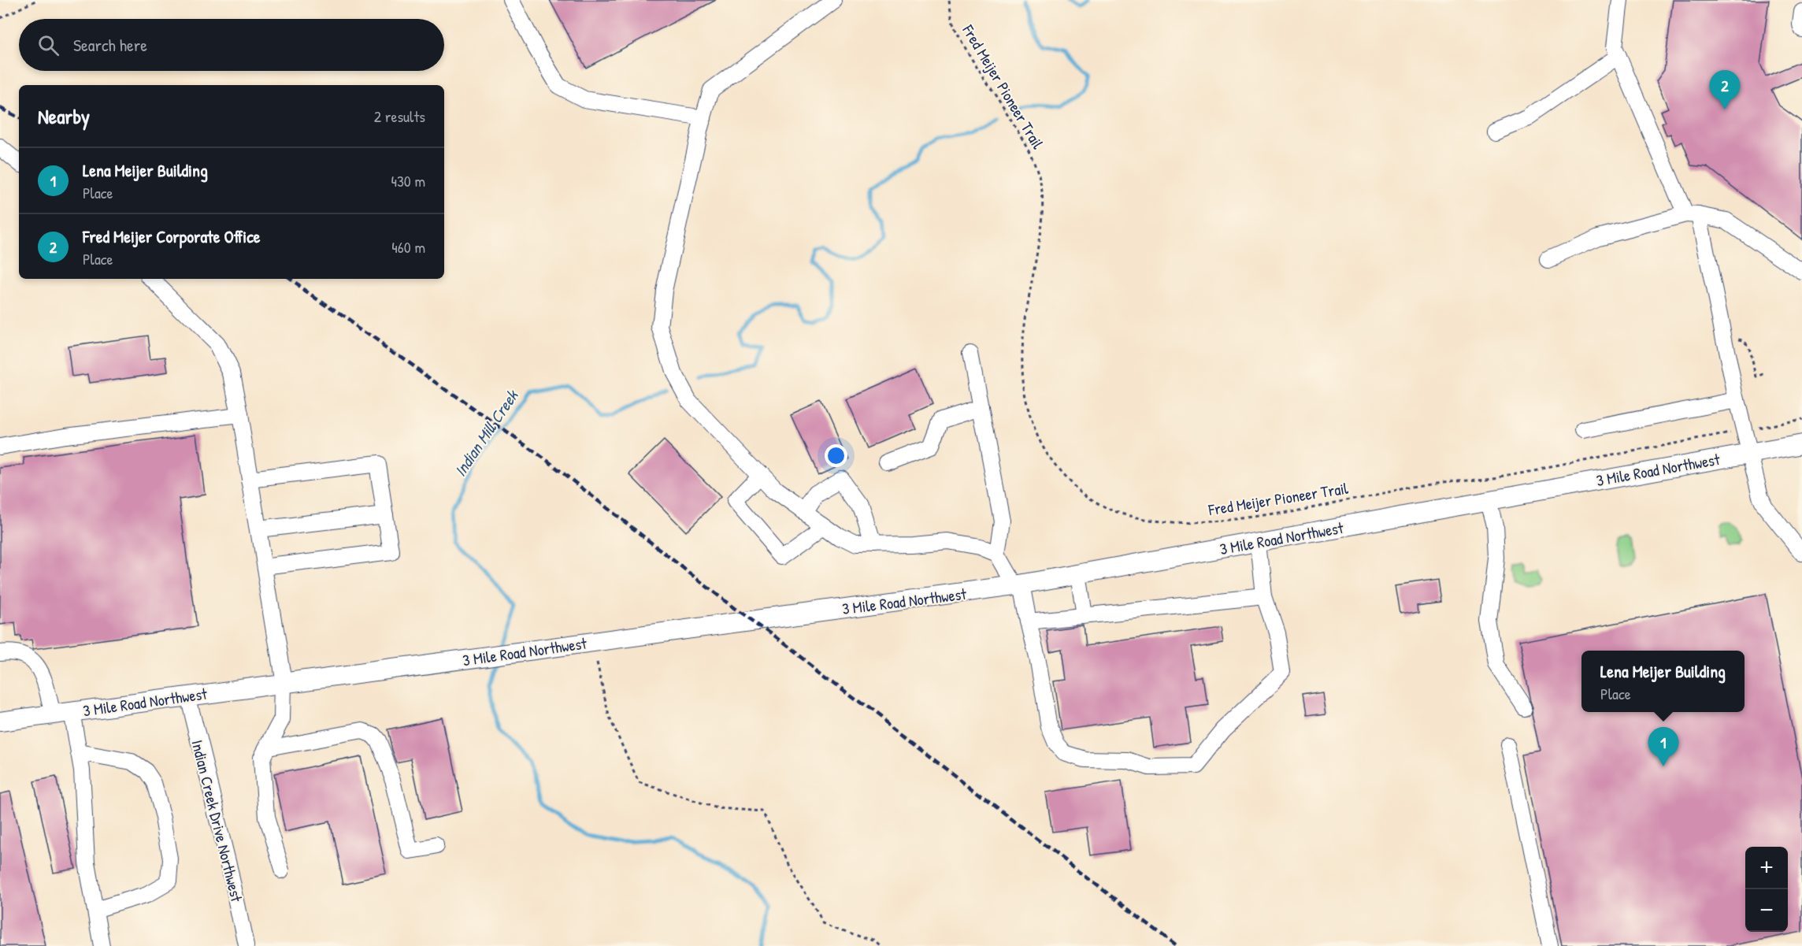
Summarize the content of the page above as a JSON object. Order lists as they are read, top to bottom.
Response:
{
  "streets": {
    "main road": ["3 Mile Road Northwest"],
    "street": ["Indian Creek Drive Northwest"],
    "path": ["Fred Meijer Pioneer Trail"]
  },
  "crossings": [
    ["3 Mile Road Northwest", "Indian Creek Drive Northwest"]
  ],
  "water": ["Indian Mill Creek"],
  "page": {
    "search": "Search here",
    "pins": ["2", "1"],
    "heading": ["Nearby", "2 results"],
    "list": [
      {
        "mark": "1",
        "name": "Lena Meijer Building",
        "note": "Place",
        "value": "430 m"
      },
      {
        "mark": "2",
        "name": "Fred Meijer Corporate Office",
        "note": "Place",
        "value": "460 m"
      }
    ],
    "popup": ["Lena Meijer Building", "Place"],
    "map_buttons": ["+", "−"]
  }
}
